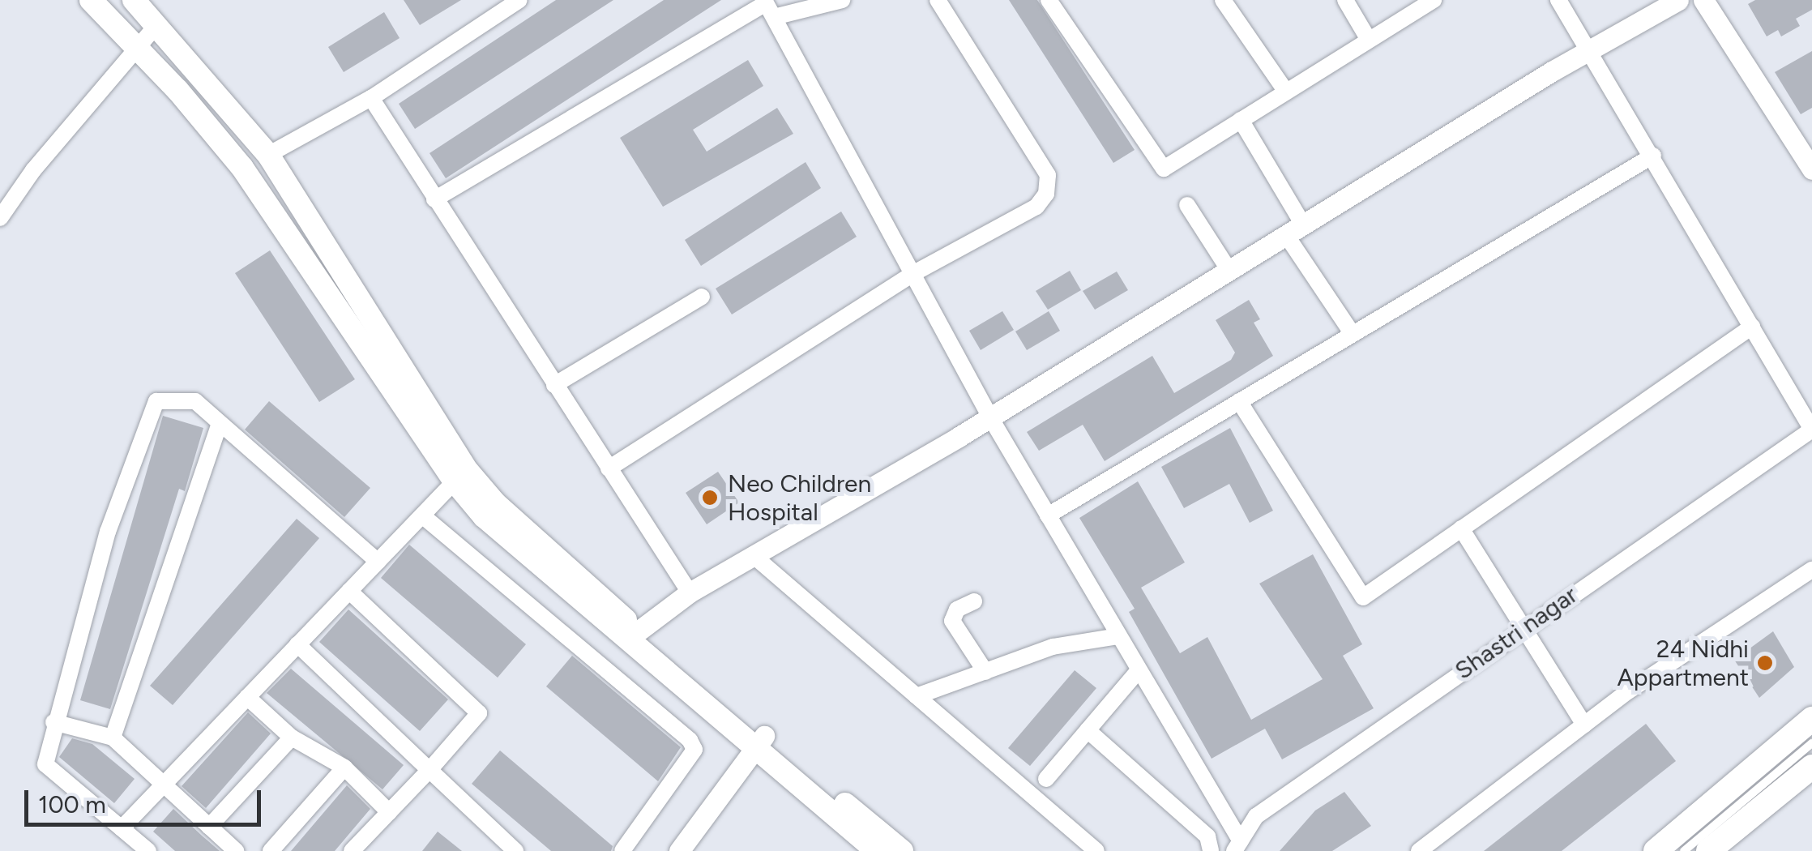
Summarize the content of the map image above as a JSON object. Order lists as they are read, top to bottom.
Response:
{
  "streets": {
    "street": ["Shastri nagar"]
  },
  "places": ["Neo Children Hospital", "24 Nidhi Appartment"],
  "scale_bar": "100 m"
}
